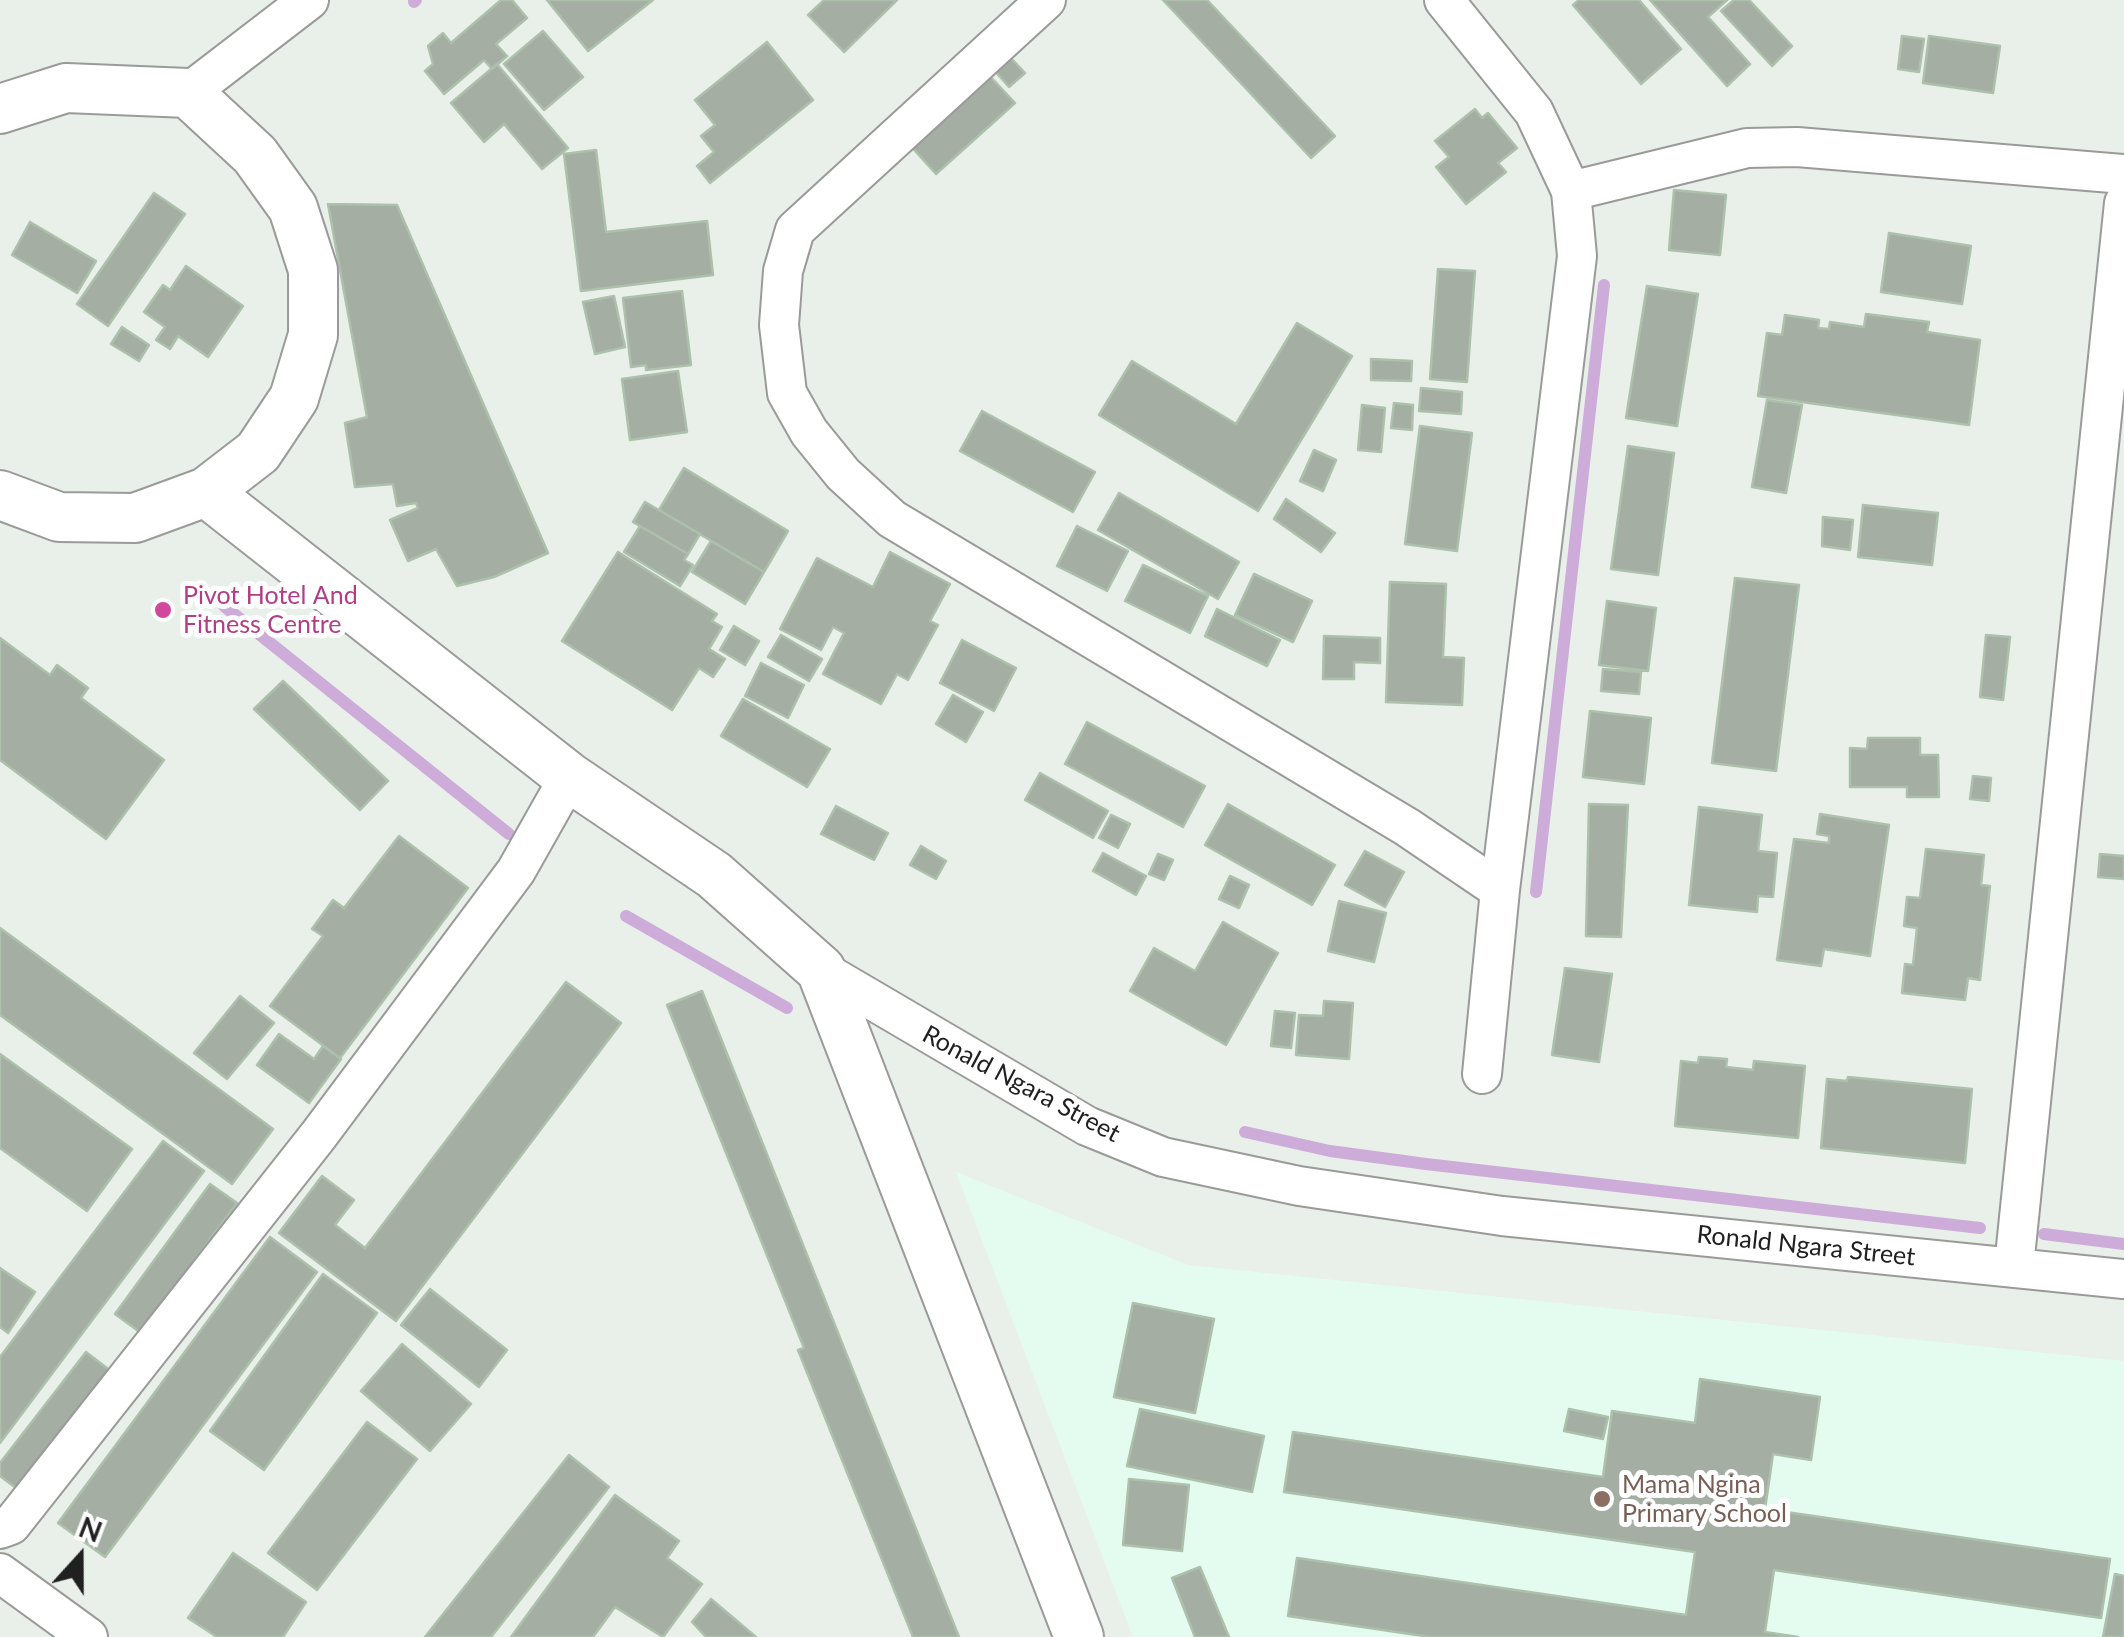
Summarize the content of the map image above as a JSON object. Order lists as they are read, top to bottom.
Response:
{
  "streets": {
    "street": ["Ronald Ngara Street"]
  },
  "places": ["Pivot Hotel And Fitness Centre", "Mama Ngina Primary School"],
  "north": "top"
}
